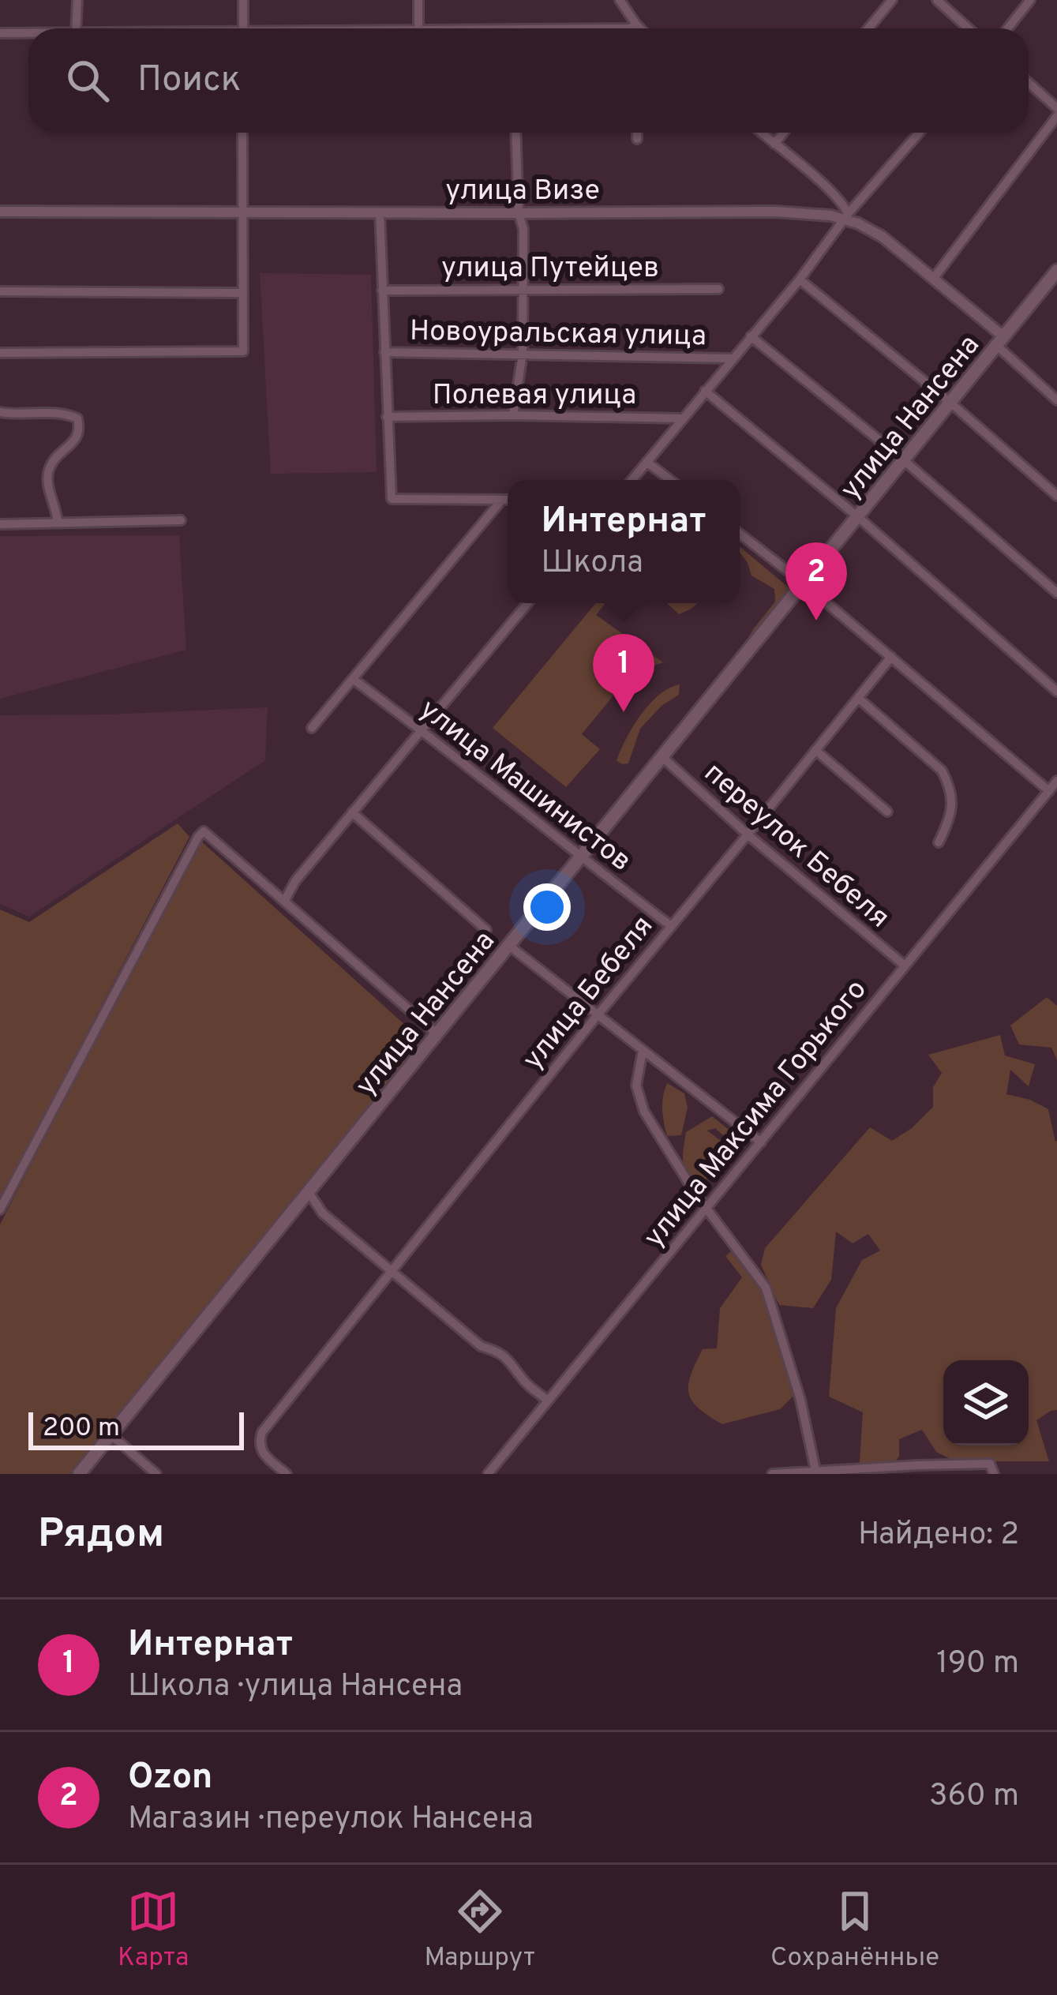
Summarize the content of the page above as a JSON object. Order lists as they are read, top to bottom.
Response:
{
  "streets": {
    "main road": ["улица Нансена"],
    "street": [
      "улица Визе",
      "улица Путейцев",
      "Новоуральская улица",
      "Полевая улица",
      "улица Машинистов",
      "переулок Бебеля",
      "улица Бебеля",
      "улица Максима Горького"
    ]
  },
  "crossings": [
    ["улица Визе", "улица Нансена"],
    ["улица Нансена", "улица Машинистов"],
    ["улица Нансена", "переулок Бебеля"],
    ["улица Машинистов", "улица Бебеля"],
    ["переулок Бебеля", "улица Бебеля"],
    ["переулок Бебеля", "улица Максима Горького"]
  ],
  "scale_bar": "200 m",
  "page": {
    "search": "Поиск",
    "popup": ["Интернат", "Школа"],
    "pins": ["2", "1"],
    "scale": "200 m",
    "heading": ["Рядом", "Найдено: 2"],
    "list": [
      {
        "mark": "1",
        "name": "Интернат",
        "note": "Школа · улица Нансена",
        "value": "190 m"
      },
      {
        "mark": "2",
        "name": "Ozon",
        "note": "Магазин · переулок Нансена",
        "value": "360 m"
      }
    ],
    "nav": ["Карта", "Маршрут", "Сохранённые"]
  }
}
